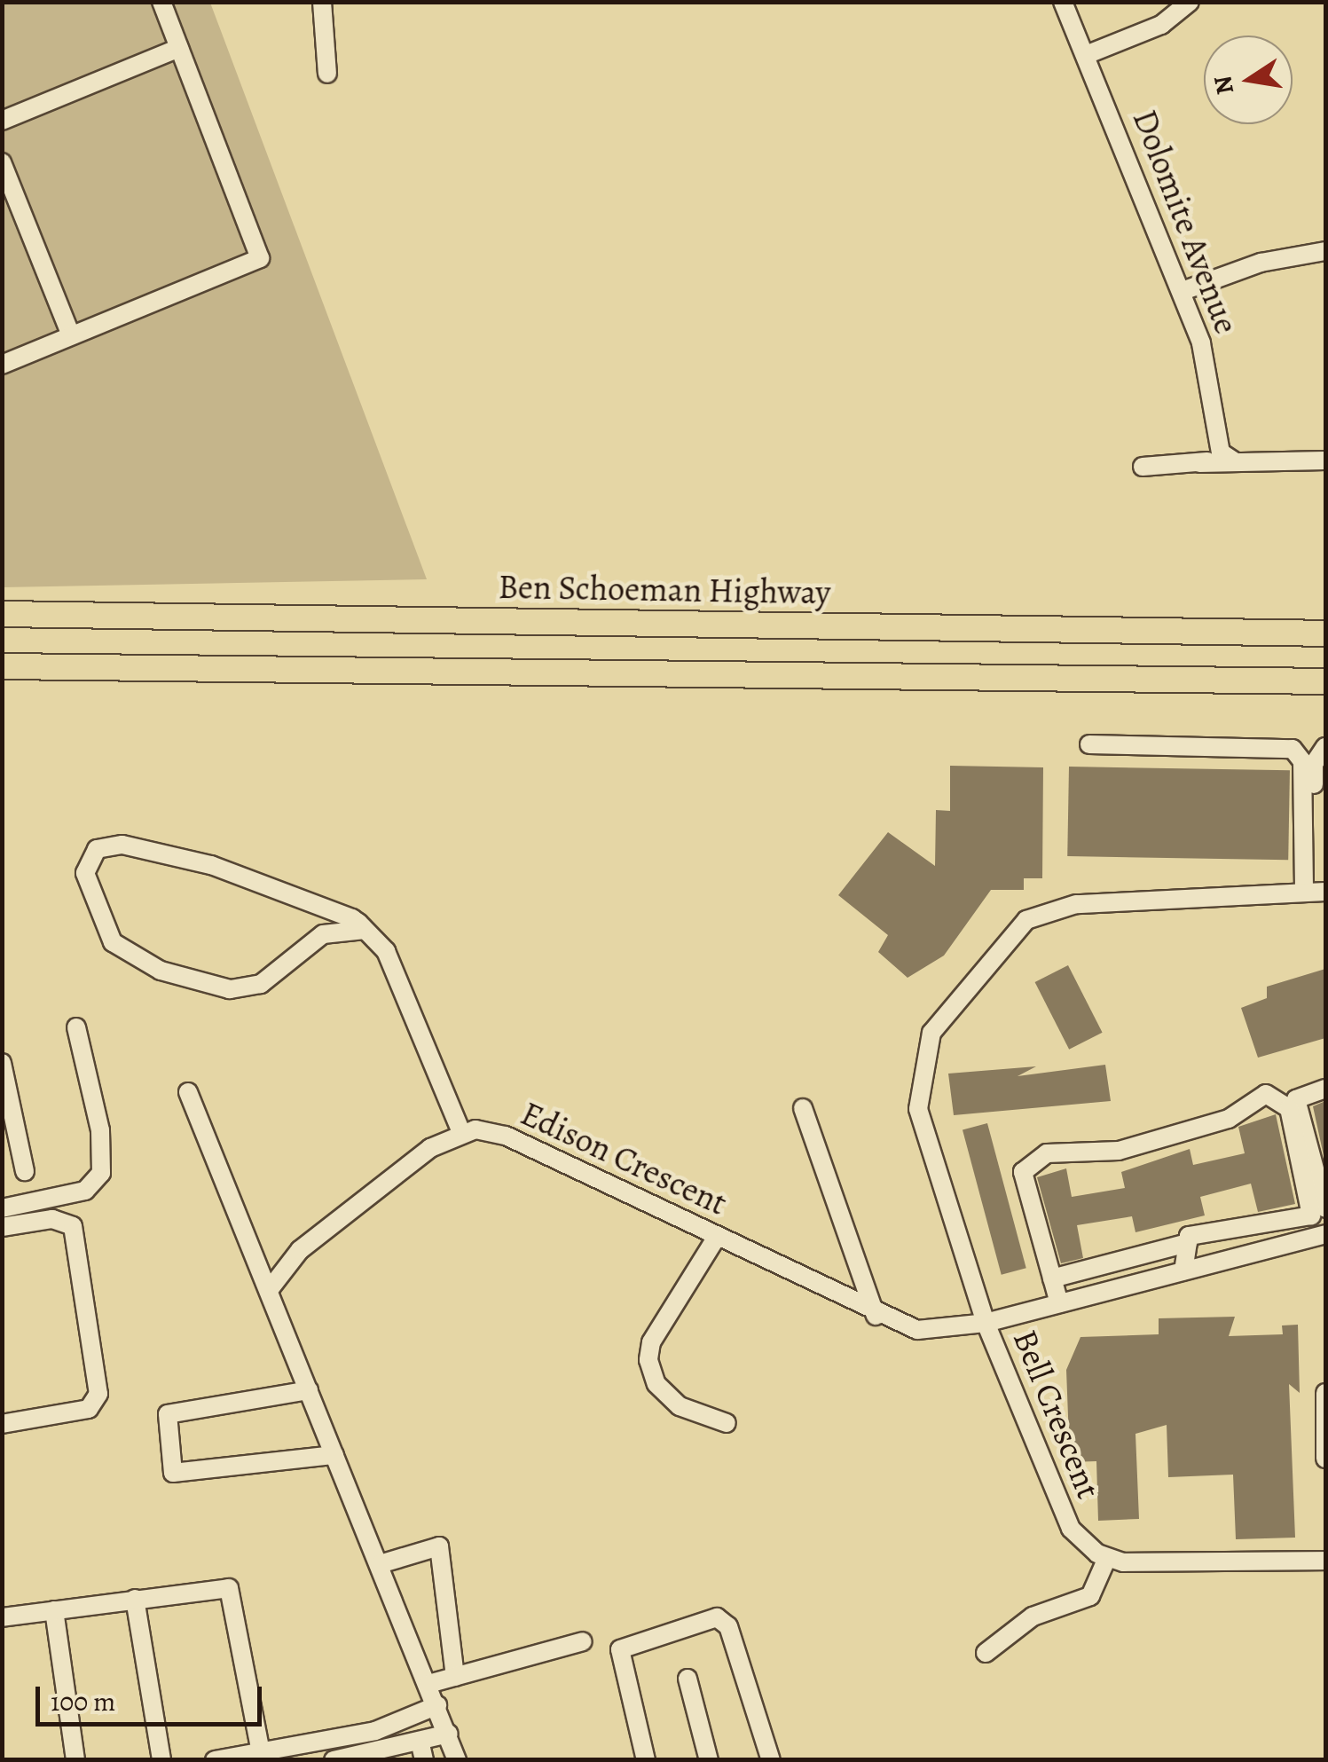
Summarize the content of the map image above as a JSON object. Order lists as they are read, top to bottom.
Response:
{
  "streets": {
    "highway": ["Ben Schoeman Highway"],
    "street": ["Dolomite Avenue", "Edison Crescent", "Bell Crescent"]
  },
  "crossings": [
    ["Edison Crescent", "Bell Crescent"]
  ],
  "scale_bar": "100 m",
  "north": "left"
}
